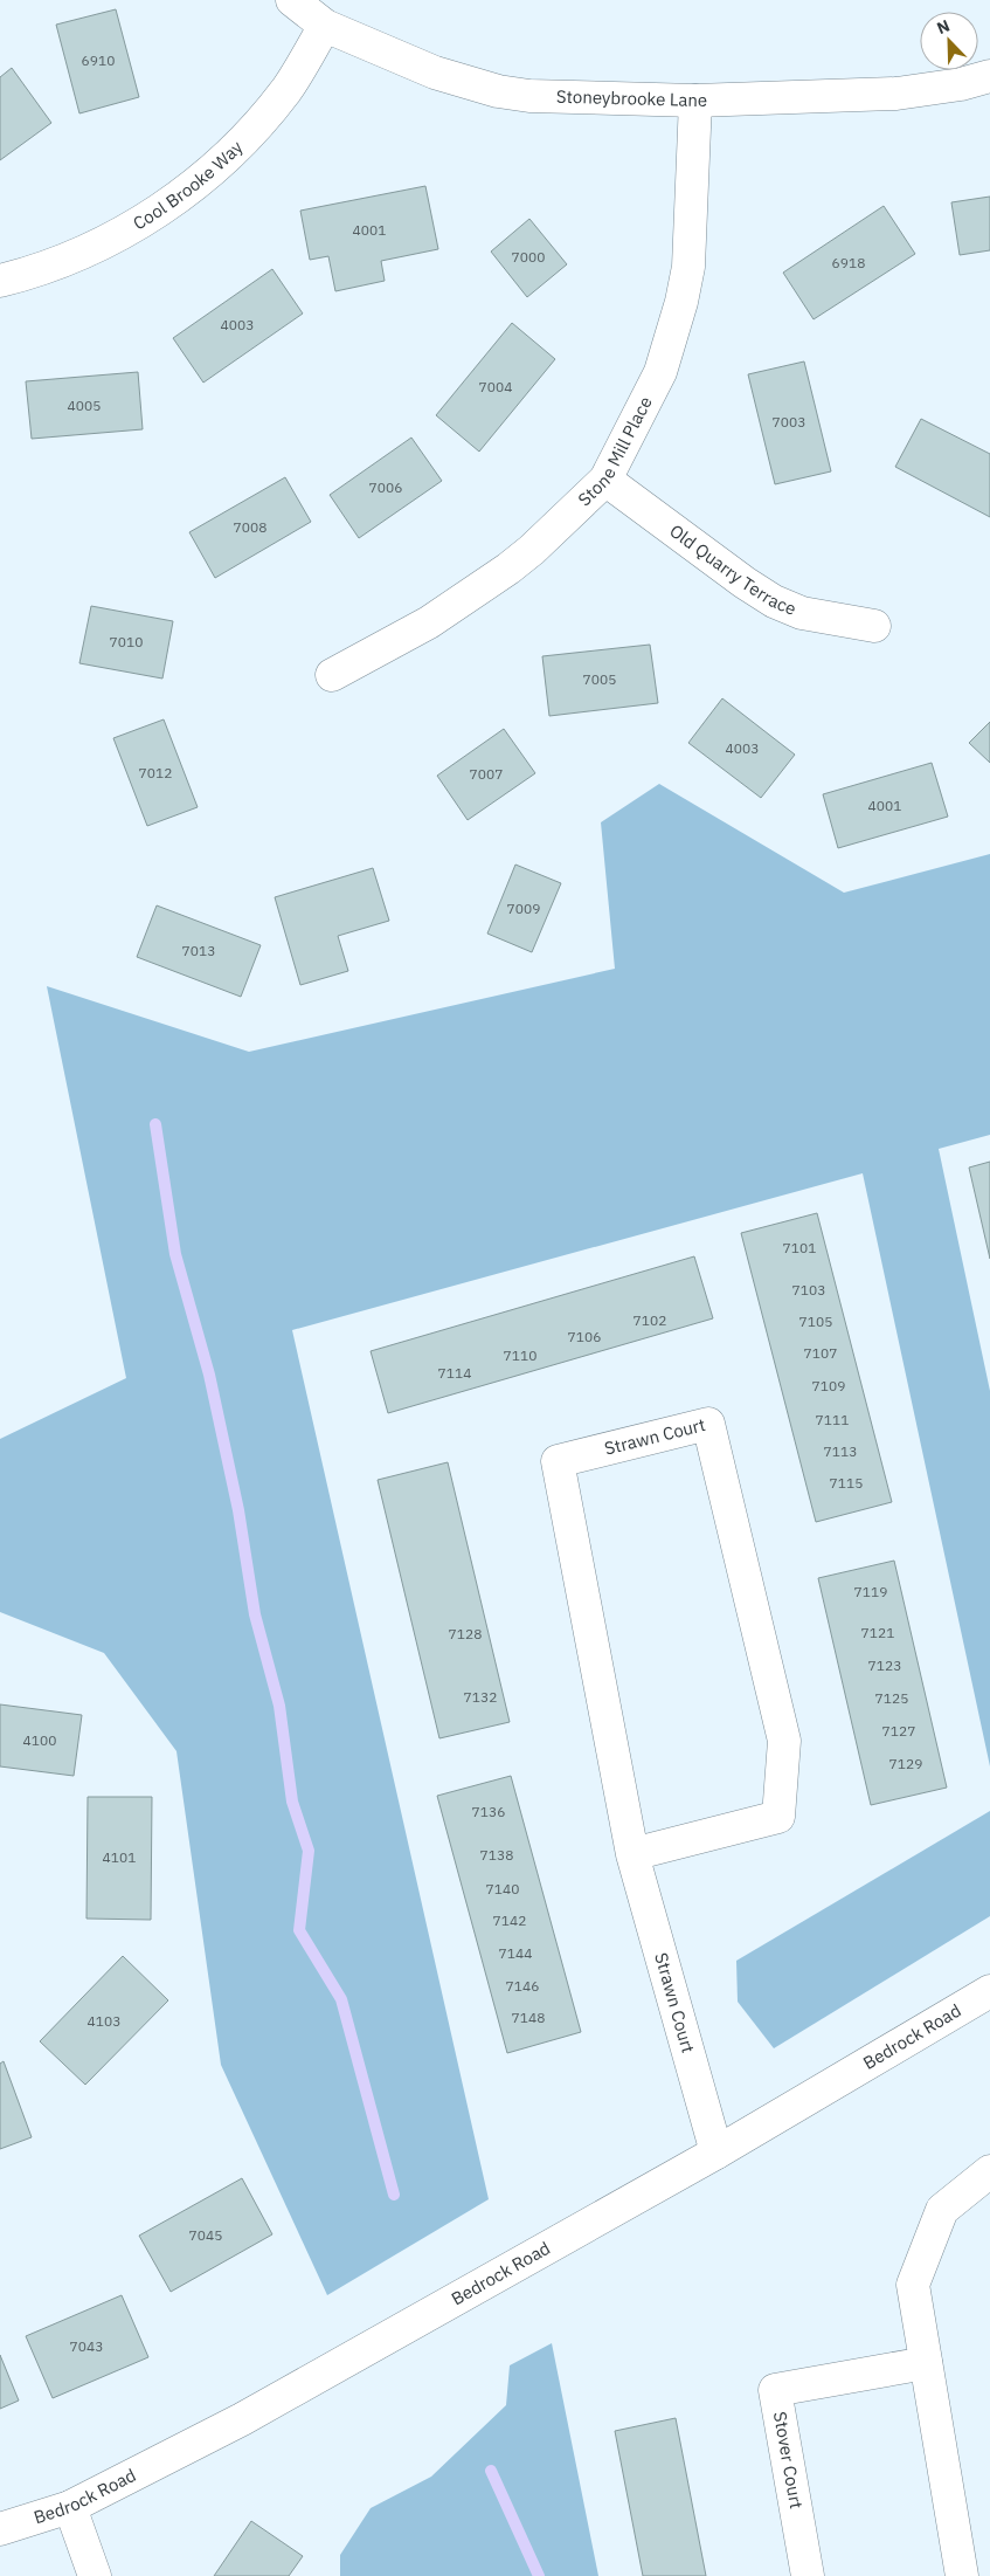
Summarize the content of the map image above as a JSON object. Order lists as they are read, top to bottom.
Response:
{
  "streets": {
    "street": [
      "Stoneybrooke Lane",
      "Cool Brooke Way",
      "Stone Mill Place",
      "Old Quarry Terrace",
      "Strawn Court",
      "Bedrock Road",
      "Stover Court"
    ]
  },
  "crossings": [
    ["Stoneybrooke Lane", "Cool Brooke Way"],
    ["Stoneybrooke Lane", "Stone Mill Place"],
    ["Stone Mill Place", "Old Quarry Terrace"],
    ["Strawn Court", "Bedrock Road"]
  ],
  "house_numbers": [
    "6910",
    "4001",
    "7000",
    "6918",
    "4003",
    "7004",
    "4005",
    "7003",
    "7006",
    "7008",
    "7010",
    "7005",
    "4003",
    "7012",
    "7007",
    "4001",
    "7009",
    "7013",
    "7101",
    "7103",
    "7102",
    "7105",
    "7106",
    "7107",
    "7110",
    "7114",
    "7109",
    "7111",
    "7113",
    "7115",
    "7119",
    "7121",
    "7128",
    "7123",
    "7132",
    "7125",
    "7127",
    "4100",
    "7129",
    "7136",
    "7138",
    "4101",
    "7140",
    "7142",
    "7144",
    "7146",
    "7148",
    "4103",
    "7045",
    "7043"
  ],
  "north": "top left"
}
